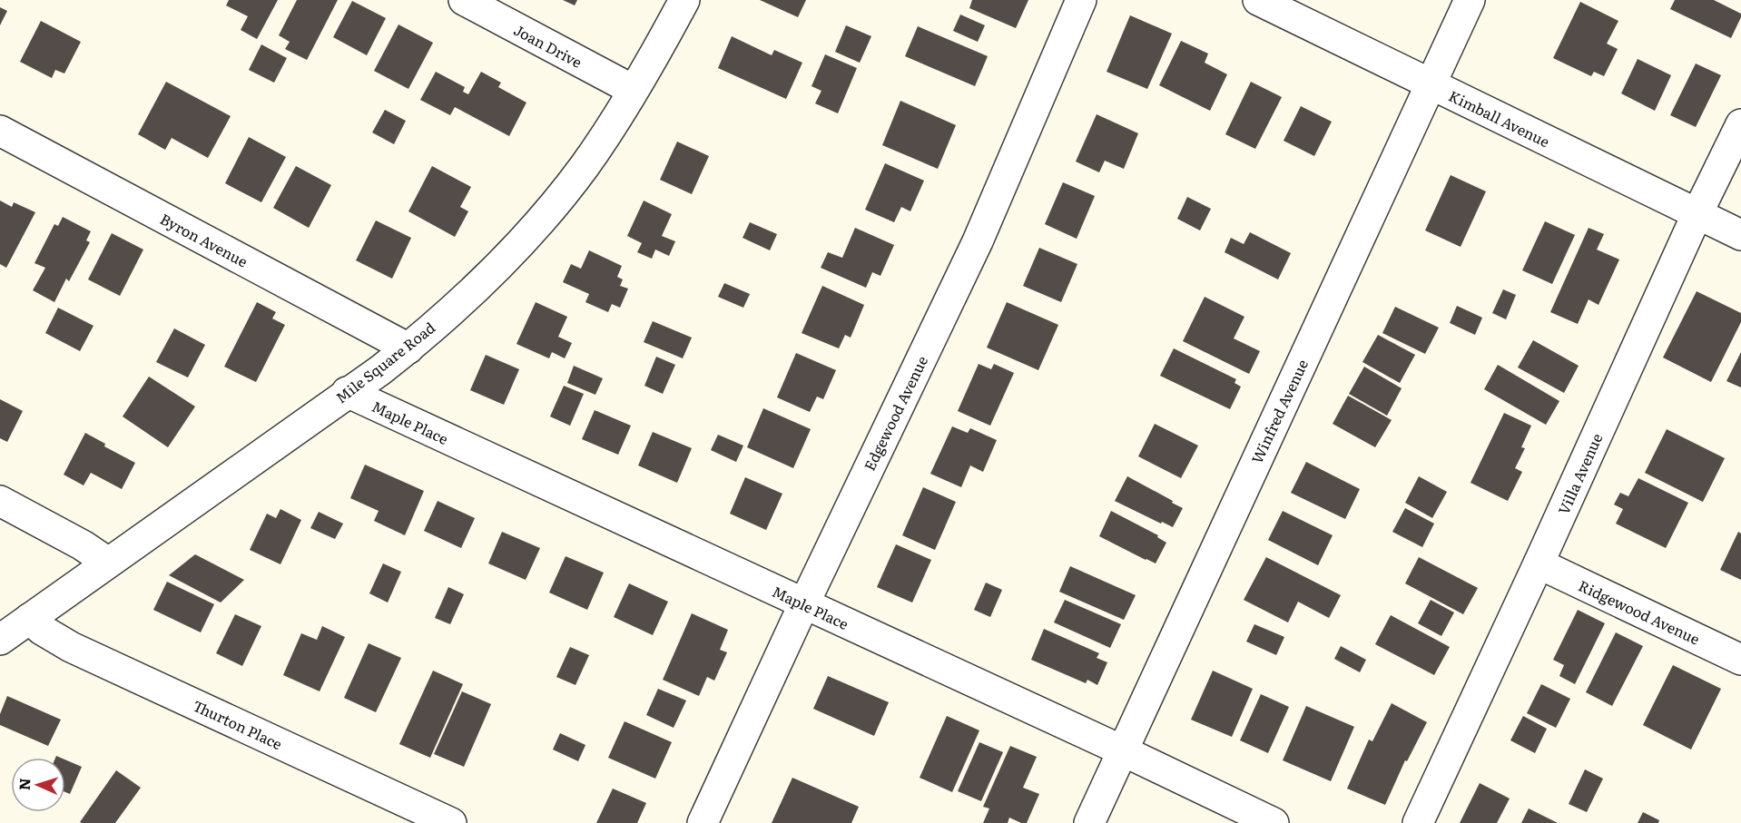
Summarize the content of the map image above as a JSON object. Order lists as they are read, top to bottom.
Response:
{
  "streets": {
    "street": [
      "Joan Drive",
      "Kimball Avenue",
      "Byron Avenue",
      "Mile Square Road",
      "Winfred Avenue",
      "Edgewood Avenue",
      "Maple Place",
      "Villa Avenue",
      "Ridgewood Avenue",
      "Thurton Place"
    ]
  },
  "crossings": [
    ["Joan Drive", "Mile Square Road"],
    ["Kimball Avenue", "Winfred Avenue"],
    ["Kimball Avenue", "Villa Avenue"],
    ["Byron Avenue", "Mile Square Road"],
    ["Mile Square Road", "Maple Place"],
    ["Mile Square Road", "Thurton Place"],
    ["Winfred Avenue", "Maple Place"],
    ["Edgewood Avenue", "Maple Place"],
    ["Villa Avenue", "Ridgewood Avenue"]
  ],
  "north": "left"
}
